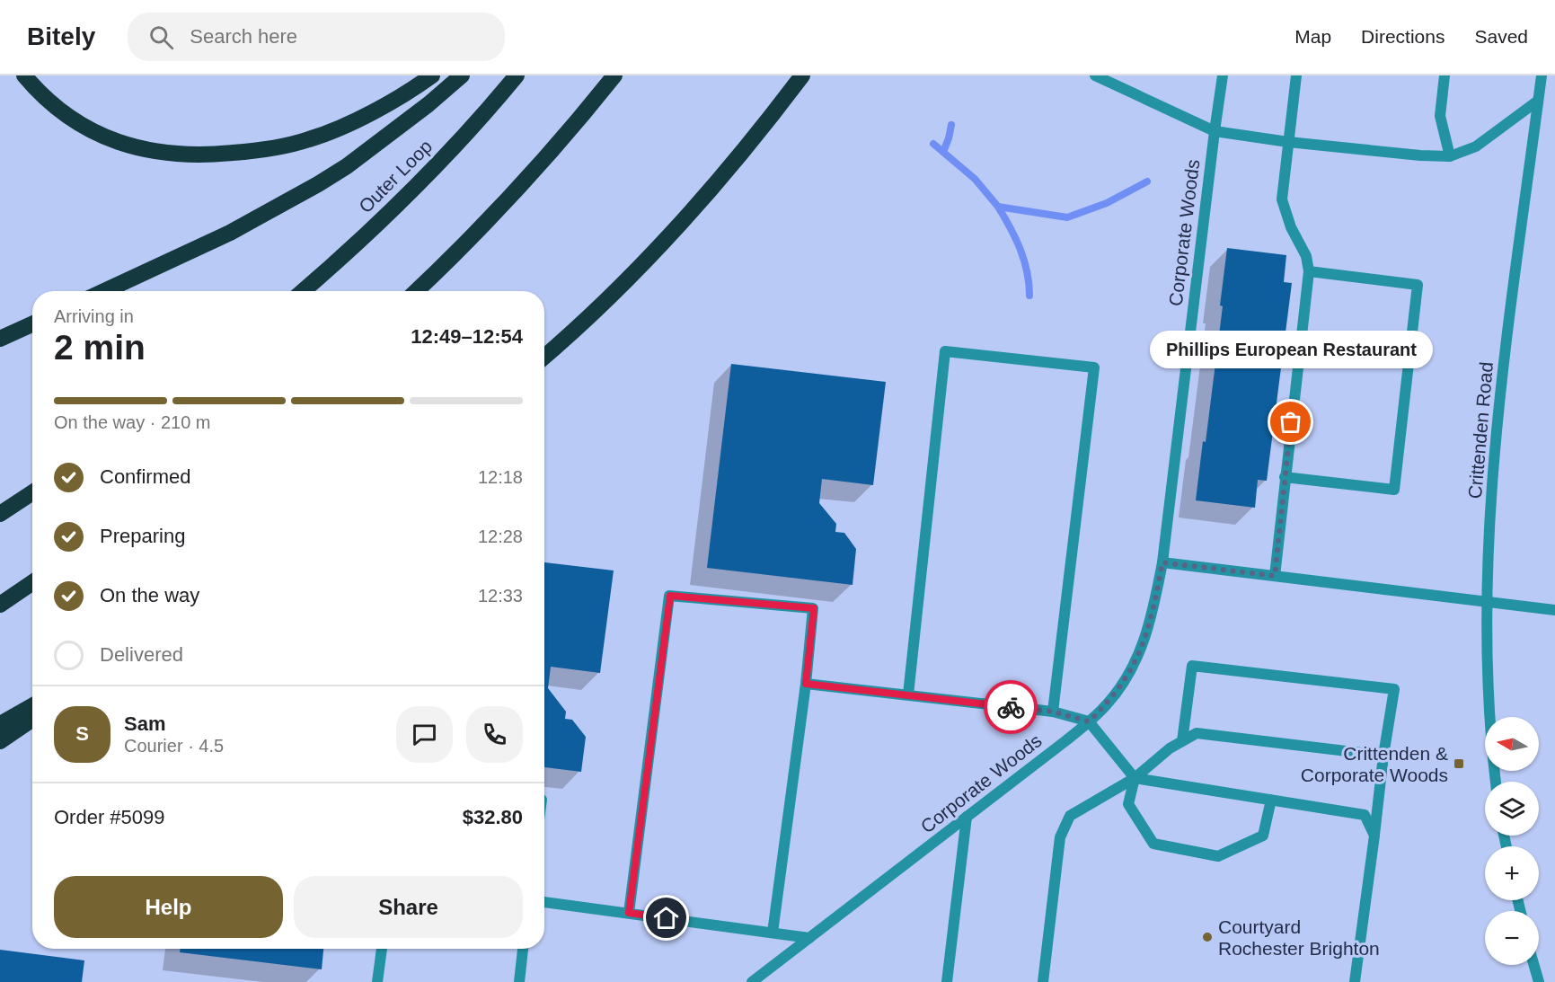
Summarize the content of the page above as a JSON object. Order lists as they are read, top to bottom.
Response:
{
  "streets": {
    "highway": ["Outer Loop"],
    "street": ["Corporate Woods", "Crittenden Road"]
  },
  "places": {
    "other": ["Phillips European Restaurant", "Courtyard Rochester Brighton"],
    "transit": ["Crittenden & Corporate Woods"]
  },
  "north": "left",
  "page": {
    "header": "Bitely",
    "search": "Search here",
    "nav": ["Map", "Directions", "Saved"],
    "heading": ["2 min", "Arriving in", "12:49–12:54"],
    "panel": [
      "Sam",
      "Courier · 4.5",
      "Order #5099",
      "$32.80"
    ],
    "bubble": "Phillips European Restaurant",
    "bar": "On the way · 210 m",
    "list": [
      ["Confirmed", "12:18"],
      ["Preparing", "12:28"],
      ["On the way", "12:33"],
      "Delivered"
    ],
    "round": "S",
    "map_buttons": ["+", "−"],
    "buttons": ["Help", "Share"]
  }
}
